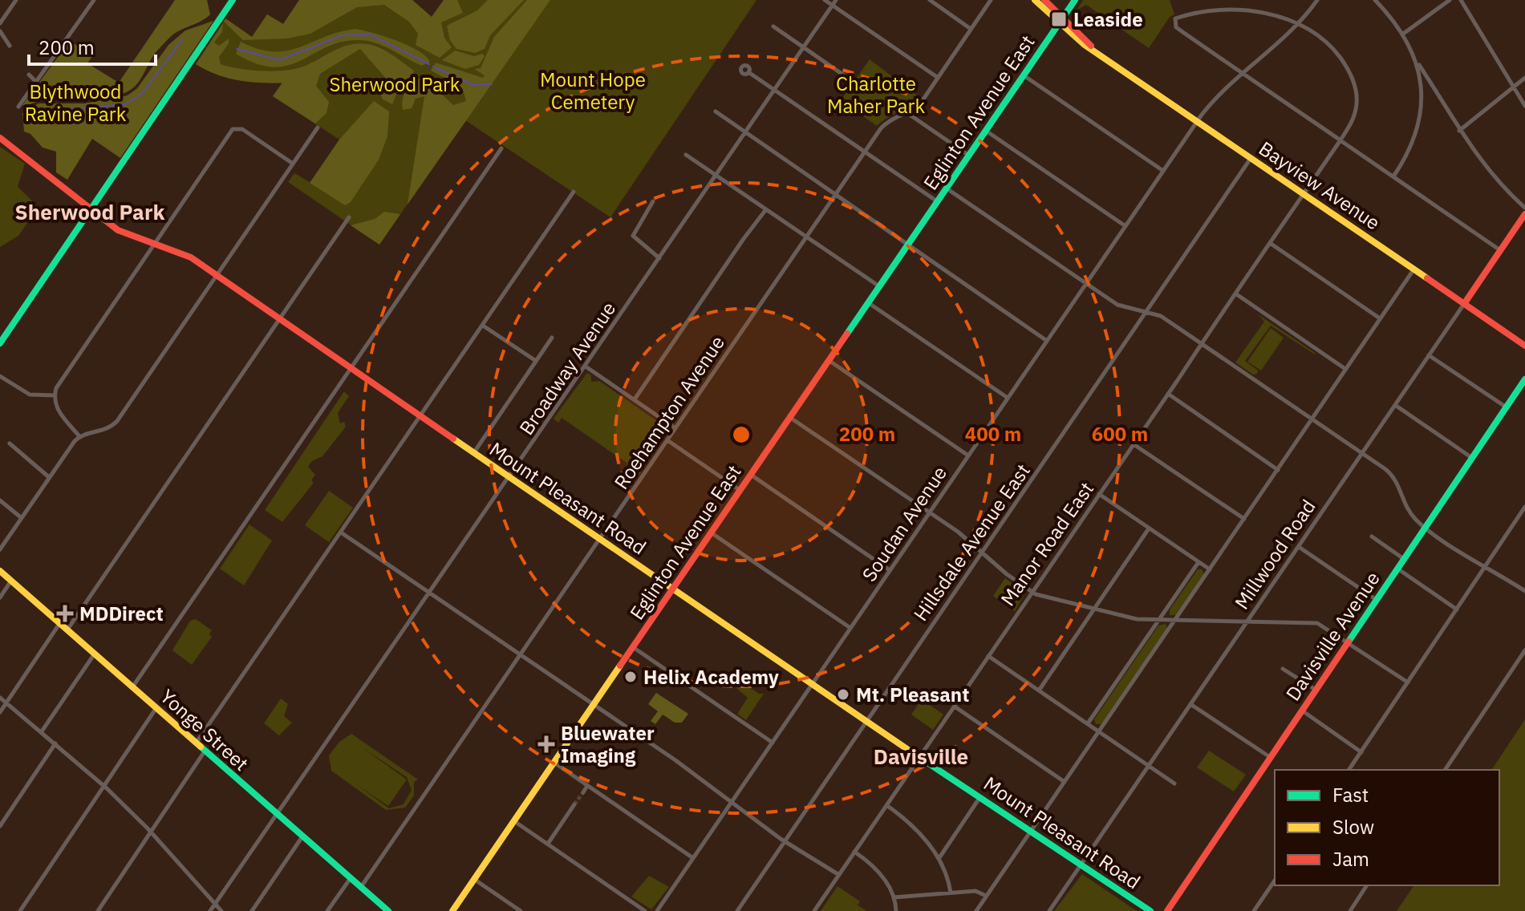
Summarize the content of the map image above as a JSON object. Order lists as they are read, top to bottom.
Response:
{
  "streets": {
    "main road": [
      "Eglinton Avenue East",
      "Bayview Avenue",
      "Mount Pleasant Road",
      "Millwood Road",
      "Davisville Avenue",
      "Yonge Street"
    ],
    "street": [
      "Broadway Avenue",
      "Roehampton Avenue",
      "Soudan Avenue",
      "Hillsdale Avenue East",
      "Manor Road East"
    ]
  },
  "crossings": [
    ["Eglinton Avenue East", "Bayview Avenue"],
    ["Eglinton Avenue East", "Mount Pleasant Road"],
    ["Bayview Avenue", "Soudan Avenue"],
    ["Bayview Avenue", "Hillsdale Avenue East"],
    ["Bayview Avenue", "Manor Road East"],
    ["Bayview Avenue", "Millwood Road"],
    ["Broadway Avenue", "Mount Pleasant Road"],
    ["Broadway Avenue", "Yonge Street"],
    ["Roehampton Avenue", "Mount Pleasant Road"],
    ["Roehampton Avenue", "Yonge Street"],
    ["Mount Pleasant Road", "Soudan Avenue"],
    ["Mount Pleasant Road", "Hillsdale Avenue East"],
    ["Mount Pleasant Road", "Manor Road East"],
    ["Mount Pleasant Road", "Millwood Road"],
    ["Soudan Avenue", "Manor Road East"]
  ],
  "districts": ["Sherwood Park", "Davisville"],
  "parks": [
    "Mount Hope Cemetery",
    "Charlotte Maher Park",
    "Sherwood Park",
    "Blythwood Ravine Park"
  ],
  "places": {
    "transit": ["Leaside"],
    "health": ["MDDirect", "Bluewater Imaging"],
    "other": ["Helix Academy", "Mt. Pleasant"]
  },
  "legend": ["Fast", "Slow", "Jam"],
  "scale_bar": "200 m",
  "rings": ["200 m", "400 m", "600 m"]
}
